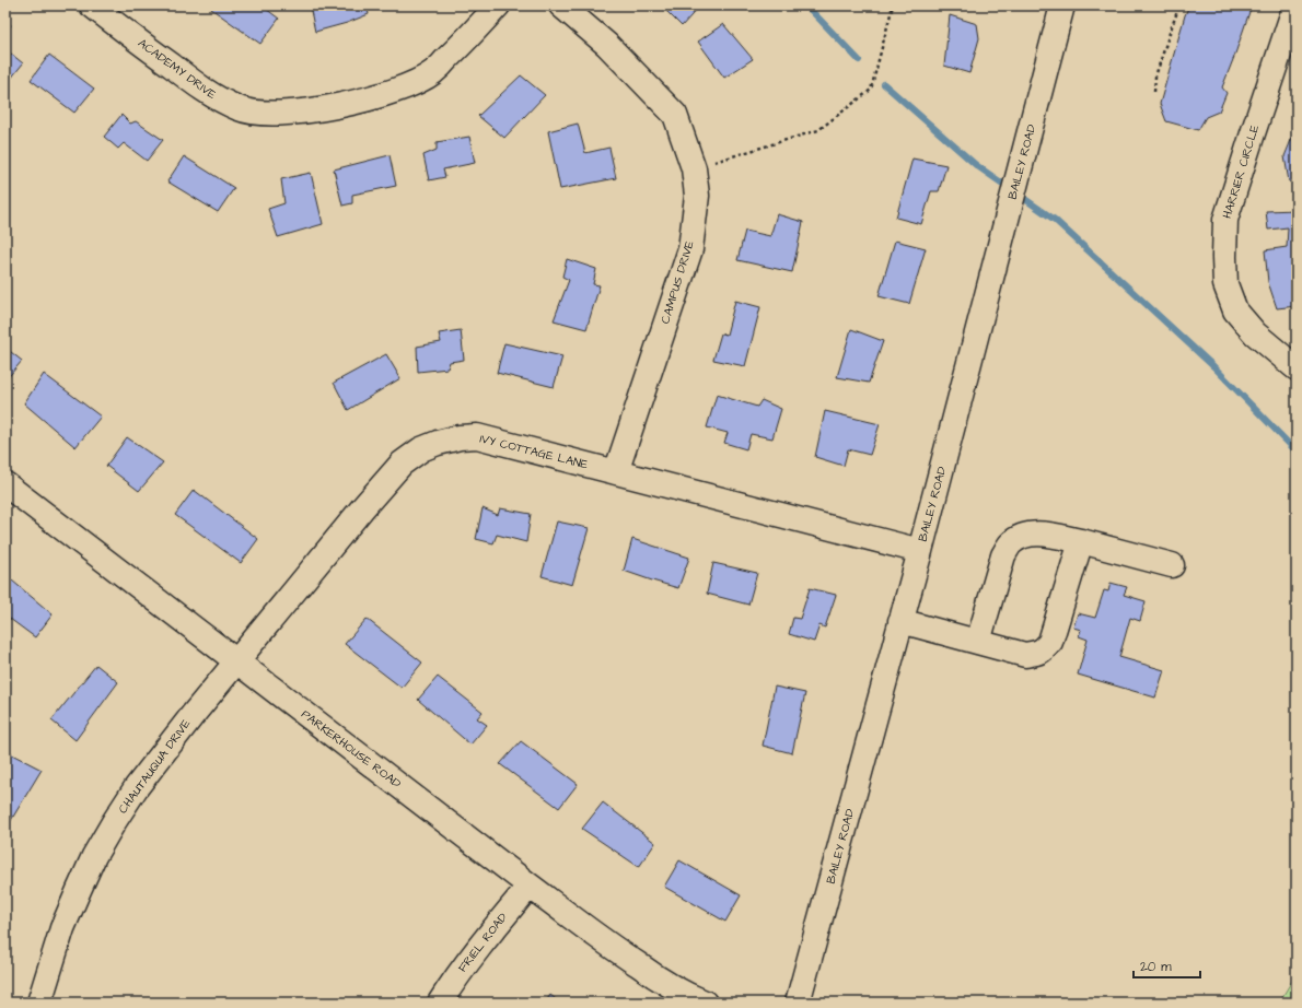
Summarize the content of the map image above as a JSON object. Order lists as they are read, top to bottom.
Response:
{
  "streets": {
    "street": [
      "ACADEMY DRIVE",
      "BAILEY ROAD",
      "HARRIER CIRCLE",
      "CAMPUS DRIVE",
      "IVY COTTAGE LANE",
      "PARKERHOUSE ROAD",
      "CHAUTAUQUA DRIVE",
      "FRIEL ROAD"
    ]
  },
  "crossings": [
    ["BAILEY ROAD", "IVY COTTAGE LANE"],
    ["CAMPUS DRIVE", "IVY COTTAGE LANE"],
    ["IVY COTTAGE LANE", "PARKERHOUSE ROAD"],
    ["IVY COTTAGE LANE", "CHAUTAUQUA DRIVE"],
    ["PARKERHOUSE ROAD", "CHAUTAUQUA DRIVE"],
    ["PARKERHOUSE ROAD", "FRIEL ROAD"]
  ],
  "scale_bar": "20 m"
}
